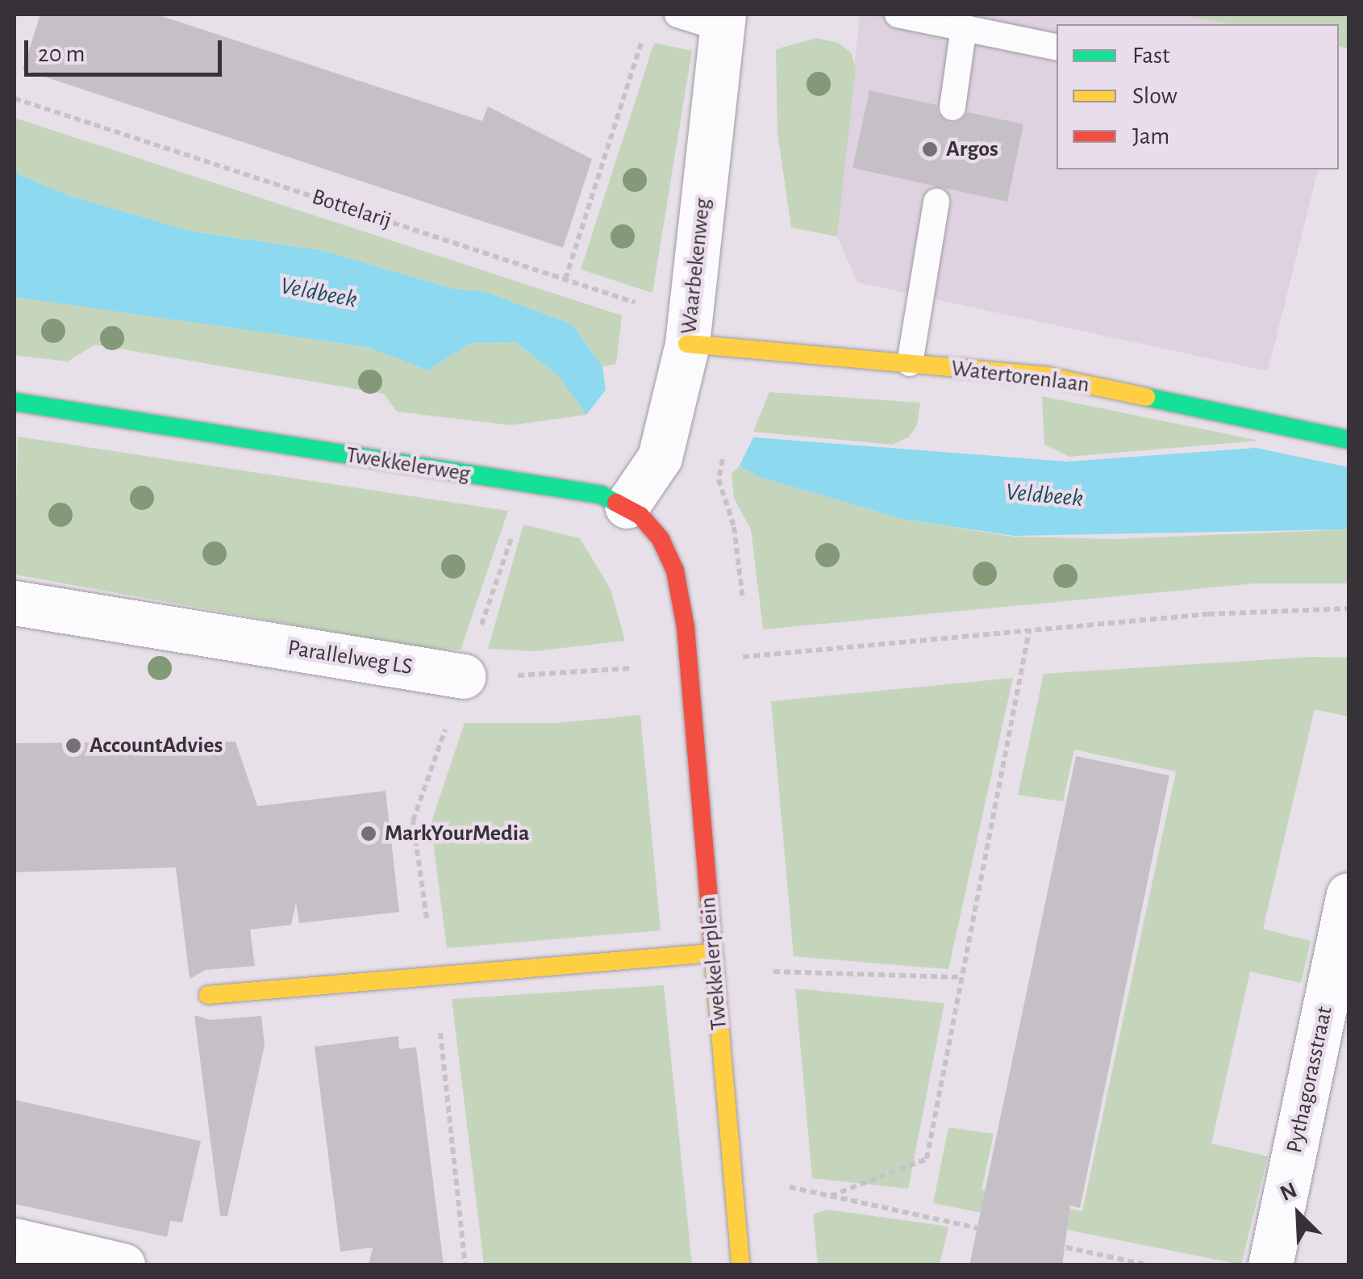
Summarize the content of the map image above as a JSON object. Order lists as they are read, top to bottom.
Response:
{
  "streets": {
    "street": [
      "Waarbekenweg",
      "Watertorenlaan",
      "Twekkelerweg",
      "Parallelweg LS",
      "Twekkelerplein",
      "Pythagorasstraat"
    ],
    "path": ["Bottelarij"]
  },
  "crossings": [
    ["Bottelarij", "Waarbekenweg"],
    ["Bottelarij", "Watertorenlaan"],
    ["Waarbekenweg", "Watertorenlaan"],
    ["Waarbekenweg", "Twekkelerweg"],
    ["Twekkelerweg", "Twekkelerplein"]
  ],
  "water": ["Veldbeek"],
  "places": ["Argos", "AccountAdvies", "MarkYourMedia"],
  "legend": ["Fast", "Slow", "Jam"],
  "scale_bar": "20 m",
  "north": "top left"
}
